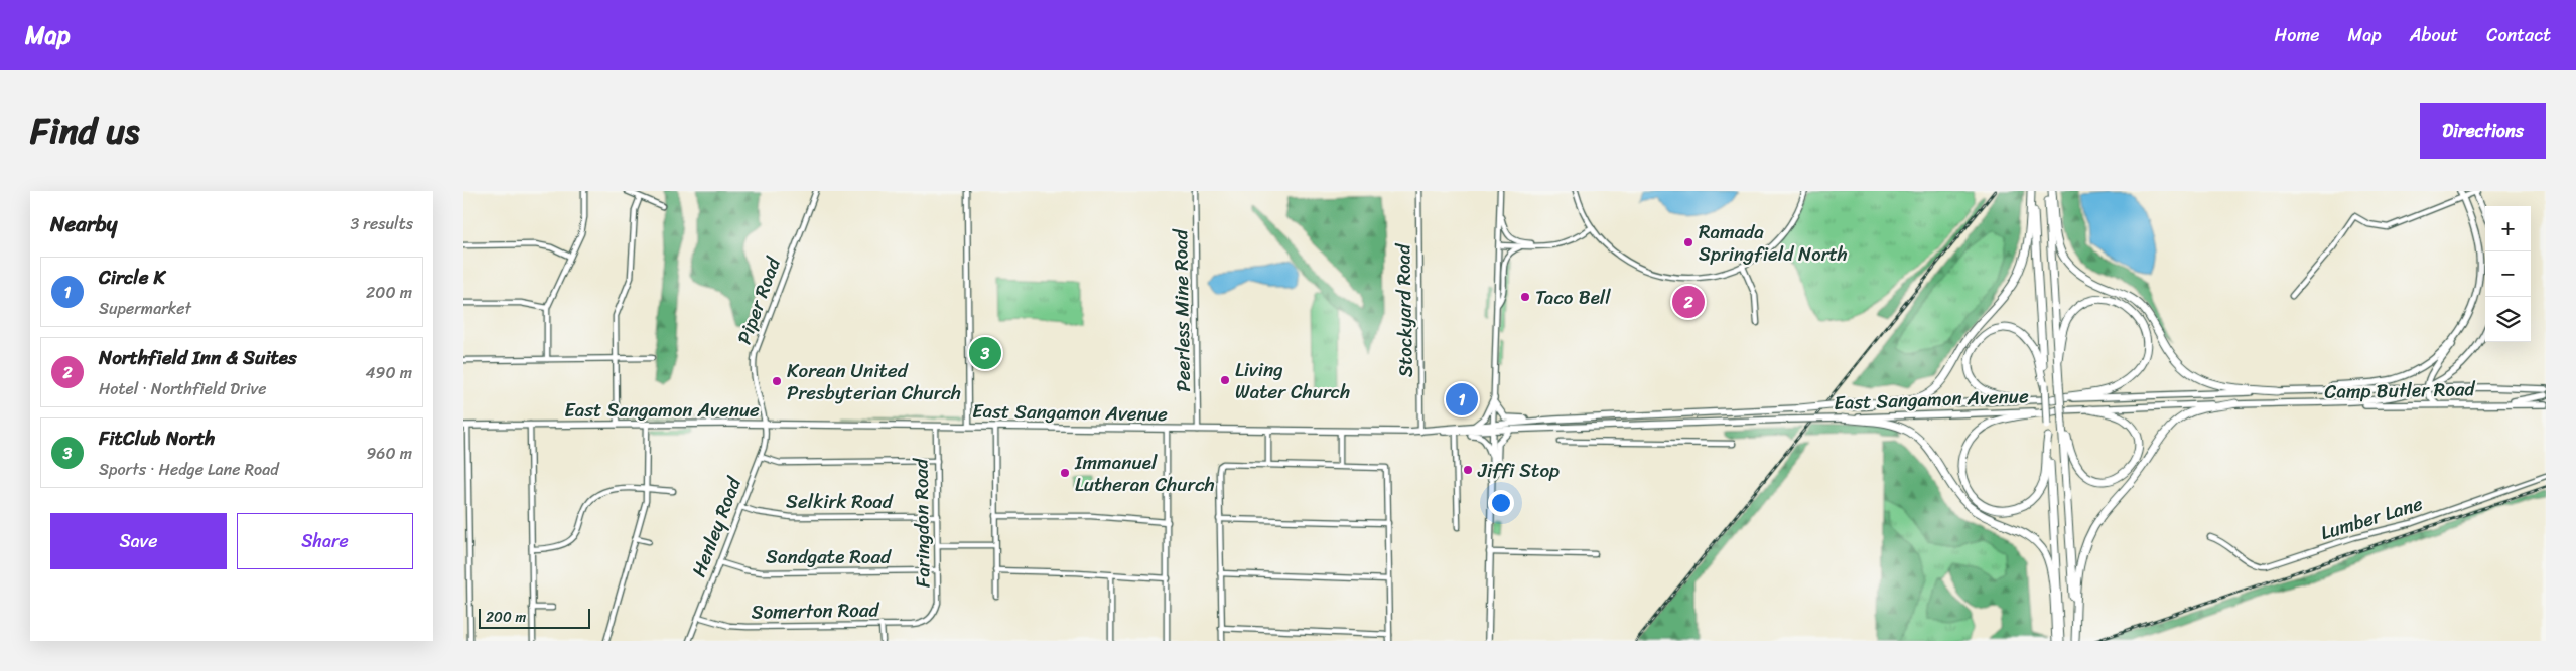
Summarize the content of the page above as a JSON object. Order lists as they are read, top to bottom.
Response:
{
  "streets": {
    "main road": ["Camp Butler Road", "East Sangamon Avenue"],
    "street": [
      "Piper Road",
      "Peerless Mine Road",
      "Stockyard Road",
      "Selkirk Road",
      "Lumber Lane",
      "Faringdon Road",
      "Henley Road",
      "Sandgate Road",
      "Somerton Road"
    ]
  },
  "crossings": [
    ["Piper Road", "East Sangamon Avenue"],
    ["Piper Road", "Henley Road"],
    ["Peerless Mine Road", "East Sangamon Avenue"],
    ["Stockyard Road", "East Sangamon Avenue"],
    ["Camp Butler Road", "East Sangamon Avenue"],
    ["East Sangamon Avenue", "Faringdon Road"],
    ["East Sangamon Avenue", "Henley Road"],
    ["Selkirk Road", "Faringdon Road"],
    ["Selkirk Road", "Henley Road"],
    ["Faringdon Road", "Sandgate Road"],
    ["Faringdon Road", "Somerton Road"],
    ["Henley Road", "Sandgate Road"],
    ["Henley Road", "Somerton Road"]
  ],
  "places": [
    "Ramada Springfield North",
    "Taco Bell",
    "Living Water Church",
    "Korean United Presbyterian Church",
    "Jiffi Stop",
    "Immanuel Lutheran Church"
  ],
  "scale_bar": "200 m",
  "page": {
    "header": "Map",
    "nav": [
      "Home",
      "Map",
      "About",
      "Contact"
    ],
    "title": "Find us",
    "buttons": [
      "Directions",
      ["Save", "Share"]
    ],
    "heading": ["Nearby", "3 results"],
    "map_buttons": ["+", "−"],
    "list": [
      {
        "mark": "1",
        "name": "Circle K",
        "note": "Supermarket",
        "value": "200 m"
      },
      {
        "mark": "2",
        "name": "Northfield Inn & Suites",
        "note": "Hotel · Northfield Drive",
        "value": "490 m"
      },
      {
        "mark": "3",
        "name": "FitClub North",
        "note": "Sports · Hedge Lane Road",
        "value": "960 m"
      }
    ],
    "pins": ["2", "3", "1"],
    "scale": "200 m"
  }
}
